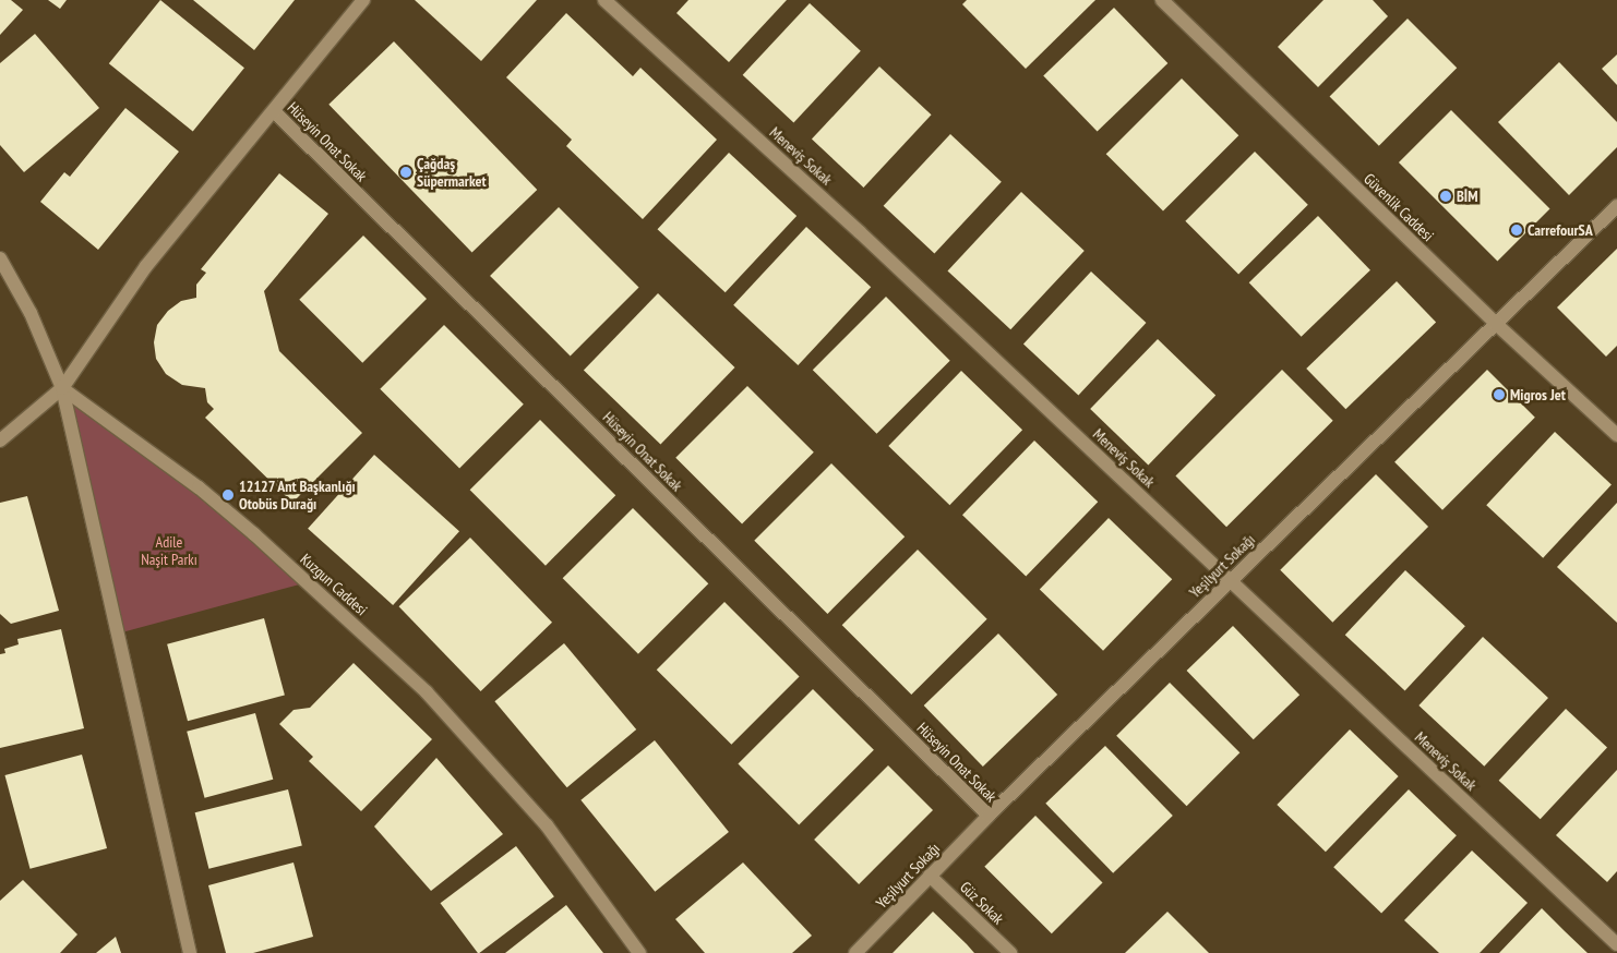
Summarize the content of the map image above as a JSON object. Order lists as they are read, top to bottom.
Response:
{
  "streets": {
    "street": [
      "Hüseyin Onat Sokak",
      "Meneviş Sokak",
      "Güvenlik Caddesi",
      "Yeşilyurt Sokağı",
      "Kuzgun Caddesi",
      "Güz Sokak"
    ]
  },
  "crossings": [
    ["Hüseyin Onat Sokak", "Yeşilyurt Sokağı"],
    ["Meneviş Sokak", "Yeşilyurt Sokağı"],
    ["Güvenlik Caddesi", "Yeşilyurt Sokağı"],
    ["Yeşilyurt Sokağı", "Güz Sokak"]
  ],
  "parks": ["Adile Naşit Parkı"],
  "places": [
    "Çağdaş Süpermarket",
    "BİM",
    "CarrefourSA",
    "Migros Jet",
    "12127 Ant Başkanlığı Otobüs Durağı"
  ]
}
